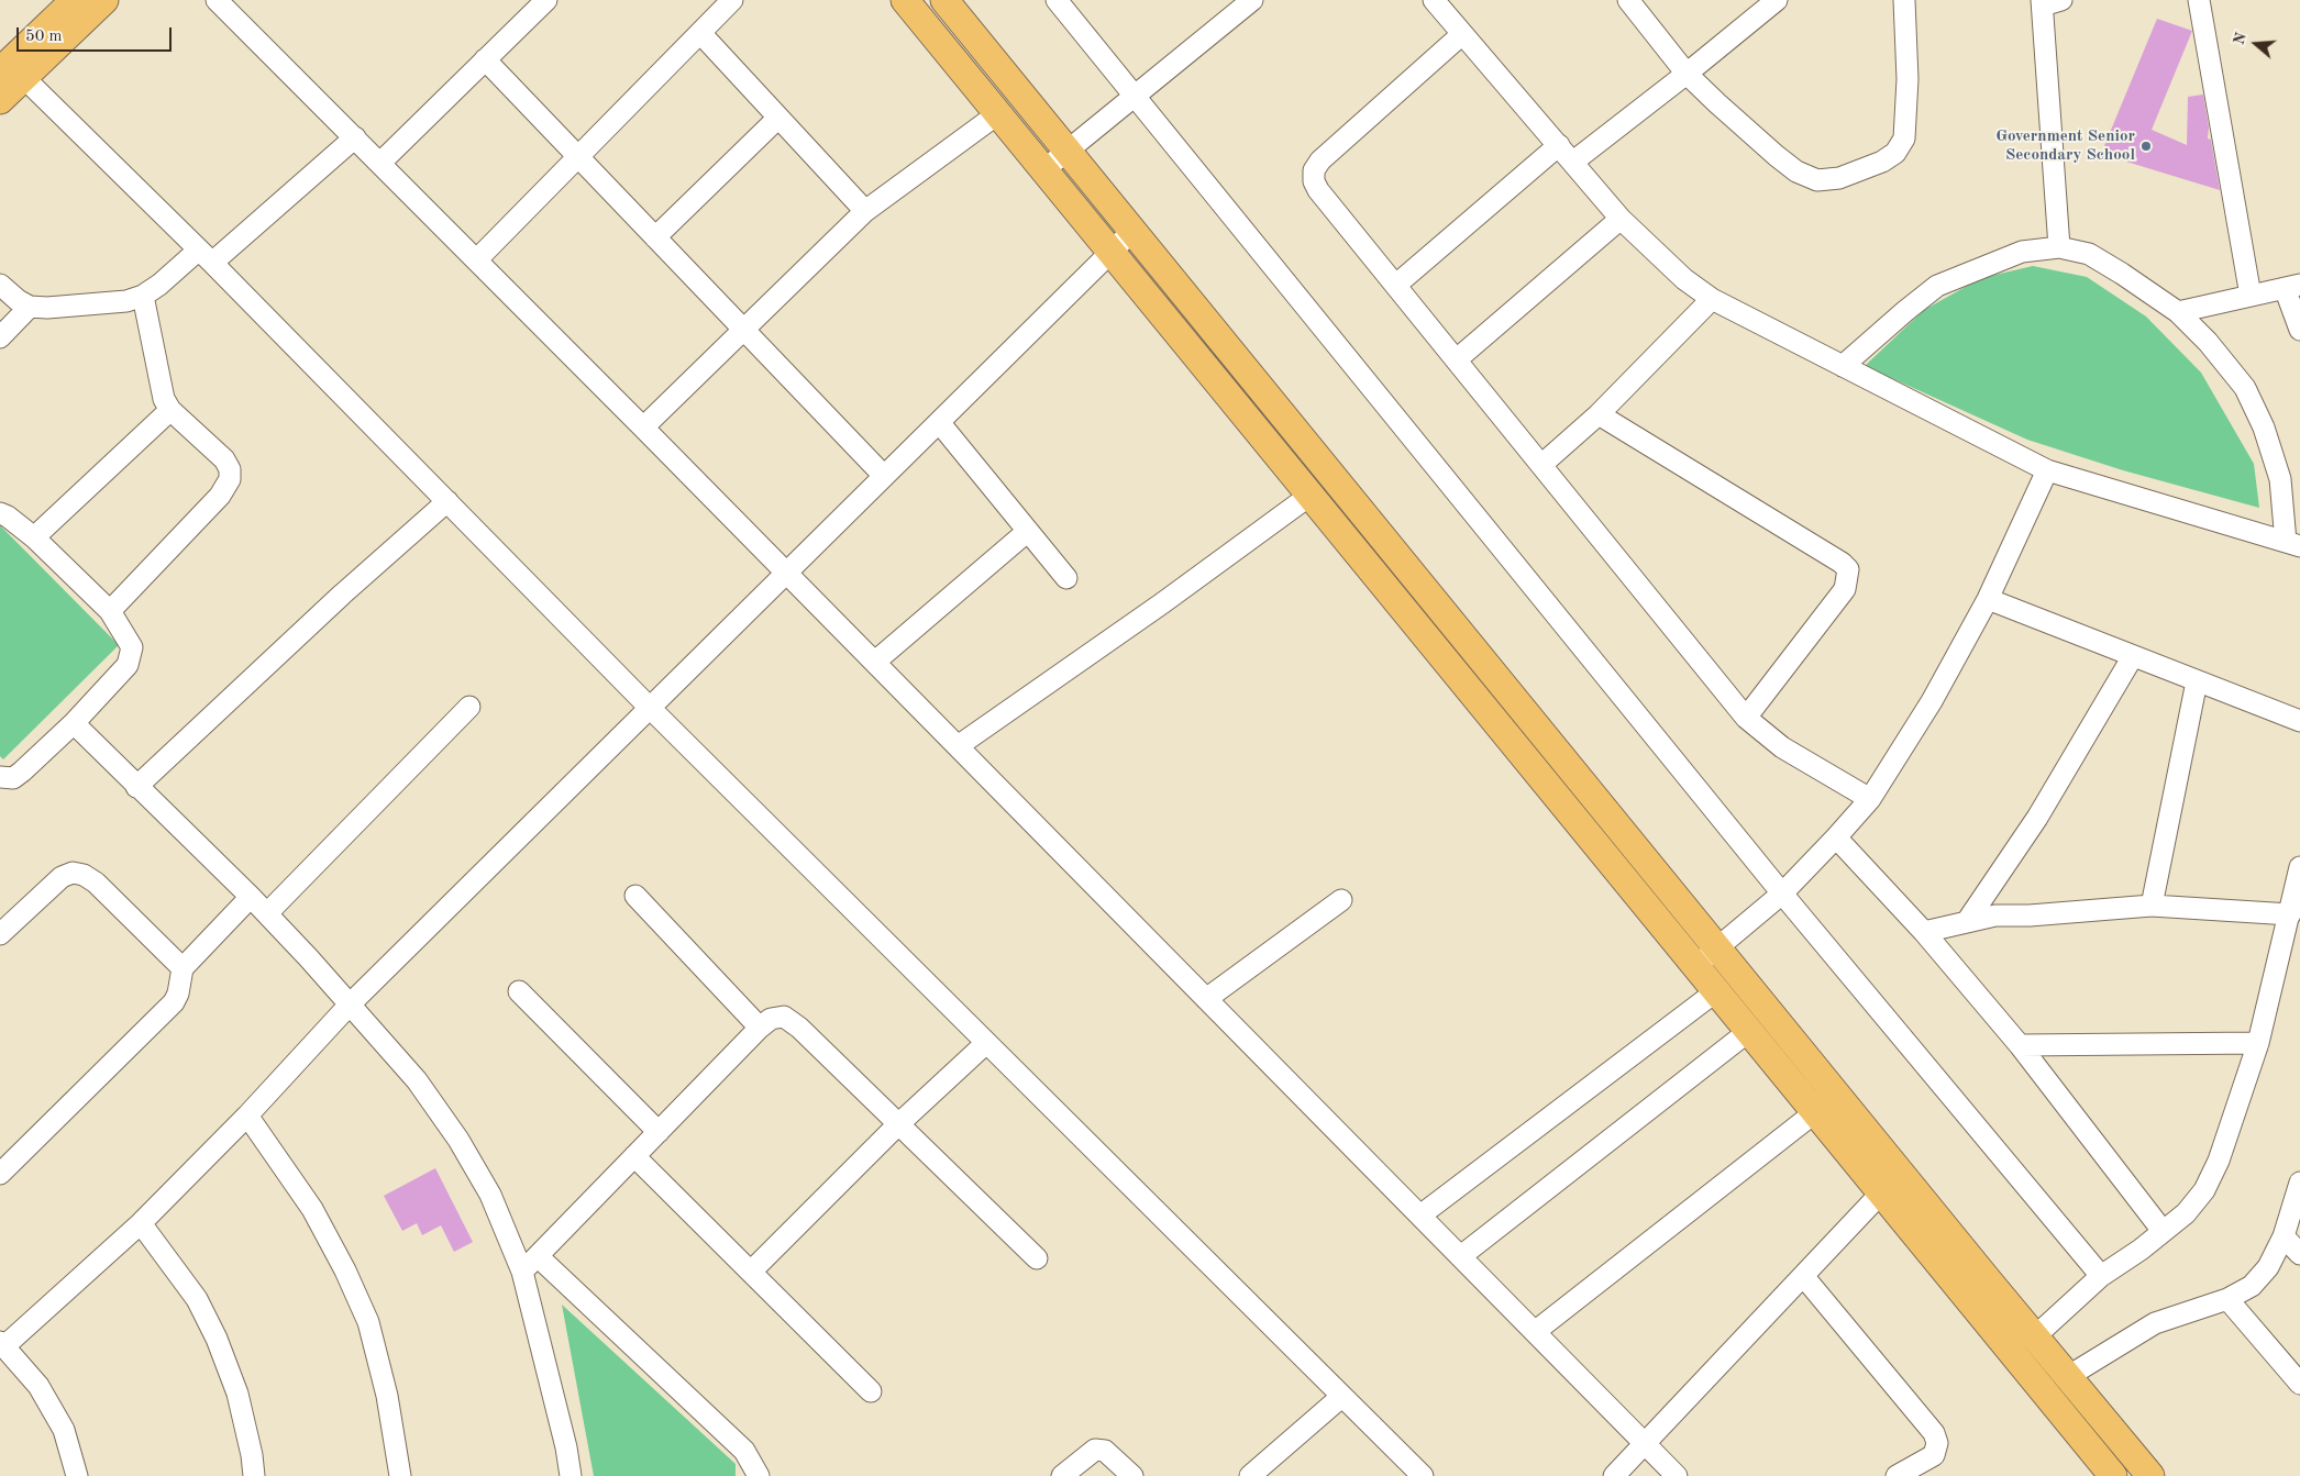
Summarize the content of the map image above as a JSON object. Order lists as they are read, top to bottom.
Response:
{
  "places": ["Government Senior Secondary School"],
  "scale_bar": "50 m",
  "north": "left"
}
